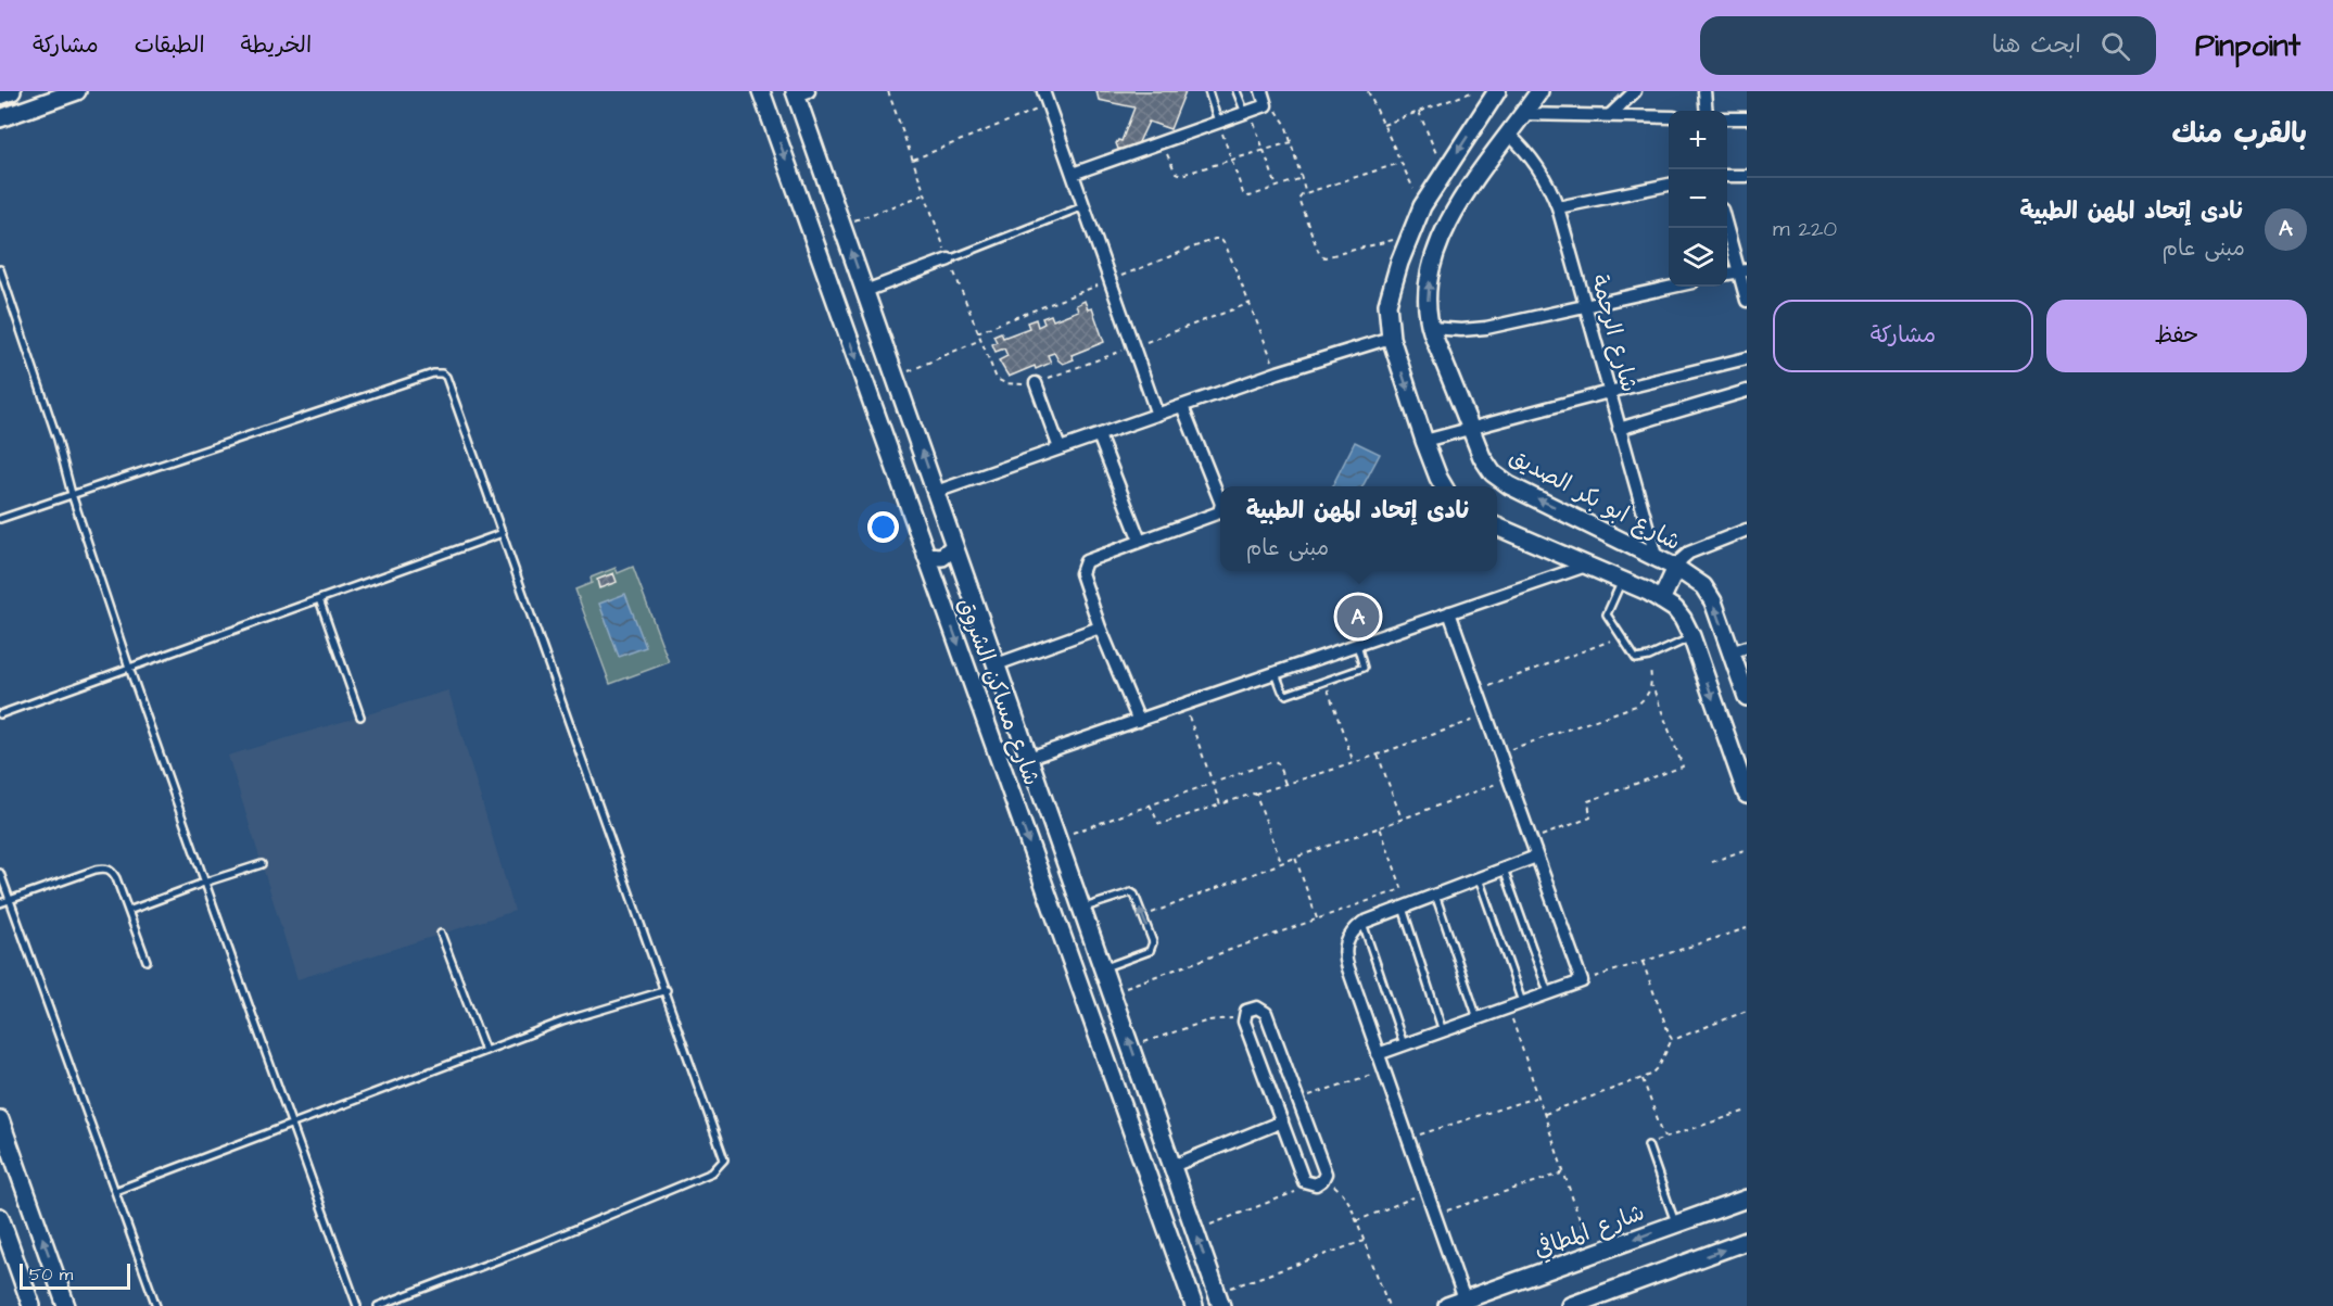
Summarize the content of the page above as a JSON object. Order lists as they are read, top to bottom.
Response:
{
  "streets": {
    "street": [
      "شارع الرحمة",
      "شارع ابو بكر الصديق",
      "شارع مساكن الشروق",
      "شارع المطافي"
    ]
  },
  "crossings": [
    ["شارع الرحمة", "شارع ابو بكر الصديق"]
  ],
  "scale_bar": "50 m",
  "page": {
    "header": "Pinpoint",
    "search": "ابحث هنا",
    "nav": ["الخريطة", "الطبقات", "مشاركة"],
    "heading": "بالقرب منك",
    "map_buttons": ["+", "−"],
    "list": [
      {
        "mark": "A",
        "name": "نادى إتحاد المهن الطبية",
        "note": "مبنى عام",
        "value": "220 m"
      }
    ],
    "buttons": ["حفظ", "مشاركة"],
    "popup": ["نادى إتحاد المهن الطبية", "مبنى عام"],
    "pins": "A",
    "scale": "50 m"
  }
}
